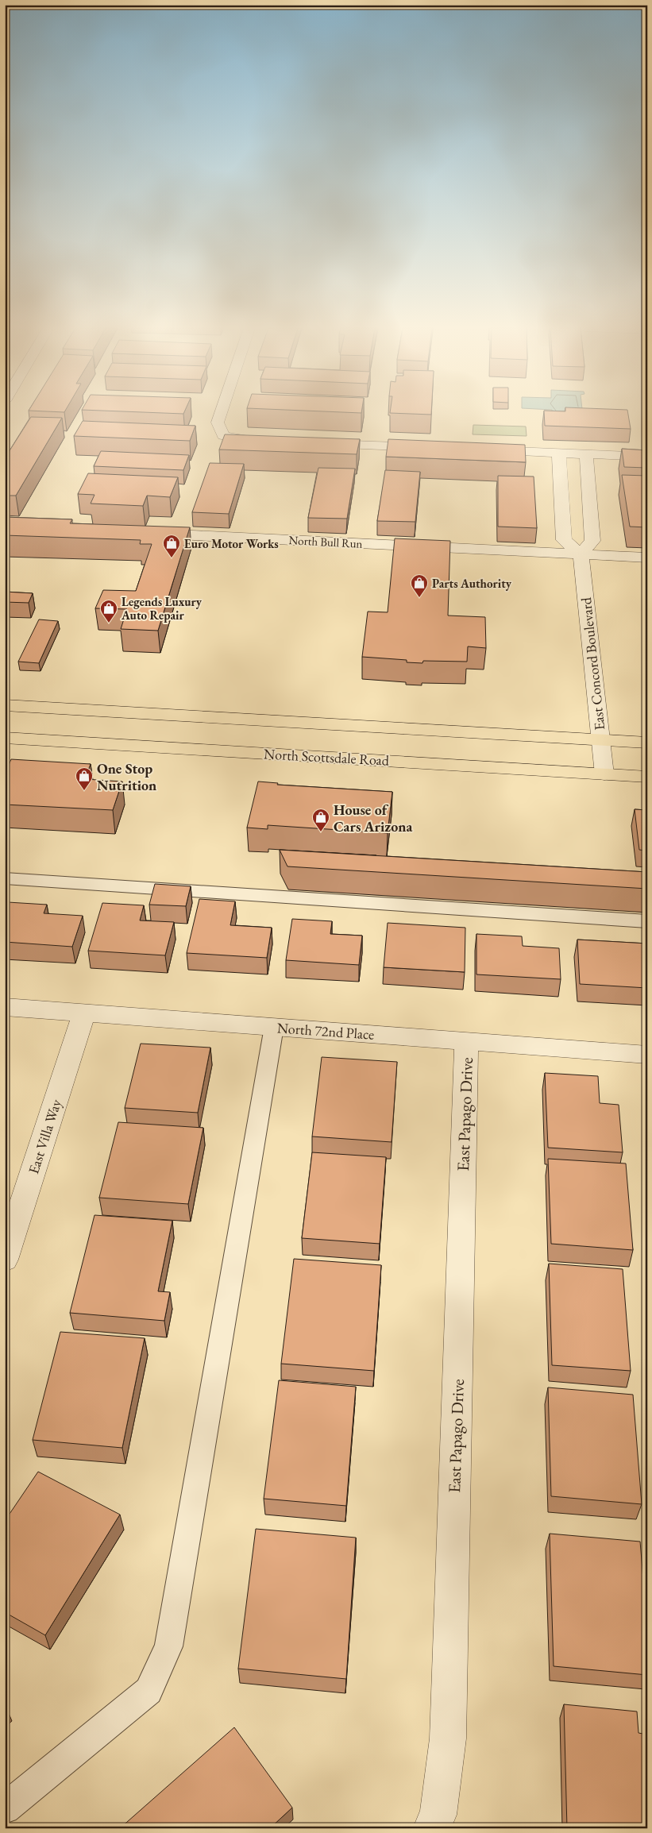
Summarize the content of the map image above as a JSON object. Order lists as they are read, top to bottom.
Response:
{
  "streets": {
    "main road": ["North Scottsdale Road"],
    "street": [
      "North Bull Run",
      "East Concord Boulevard",
      "North 72nd Place",
      "East Papago Drive",
      "East Villa Way"
    ]
  },
  "crossings": [
    ["North Bull Run", "East Concord Boulevard"],
    ["East Concord Boulevard", "North Scottsdale Road"],
    ["North 72nd Place", "East Papago Drive"],
    ["North 72nd Place", "East Villa Way"]
  ],
  "places": {
    "shop": [
      "Euro Motor Works",
      "Parts Authority",
      "Legends Luxury Auto Repair",
      "One Stop Nutrition",
      "House of Cars Arizona"
    ]
  }
}
